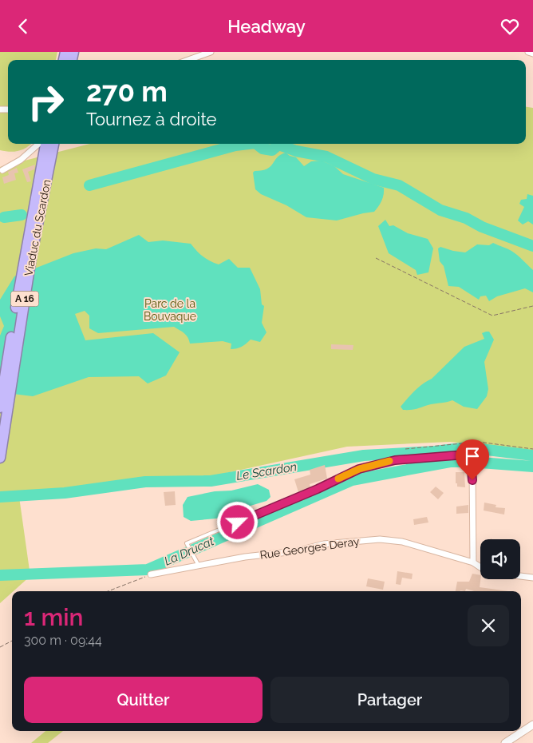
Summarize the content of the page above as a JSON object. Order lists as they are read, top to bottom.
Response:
{
  "streets": {
    "highway": ["Viaduc du Scardon", "A 16"],
    "street": ["Rue Georges Deray"]
  },
  "water": ["Le Scardon", "La Drucat"],
  "parks": ["Parc de la Bouvaque"],
  "page": {
    "header": "Headway",
    "turn": ["270 m", "Tournez à droite"],
    "heading": ["1 min", "300 m · 09:44"],
    "buttons": ["Quitter", "Partager"]
  }
}
